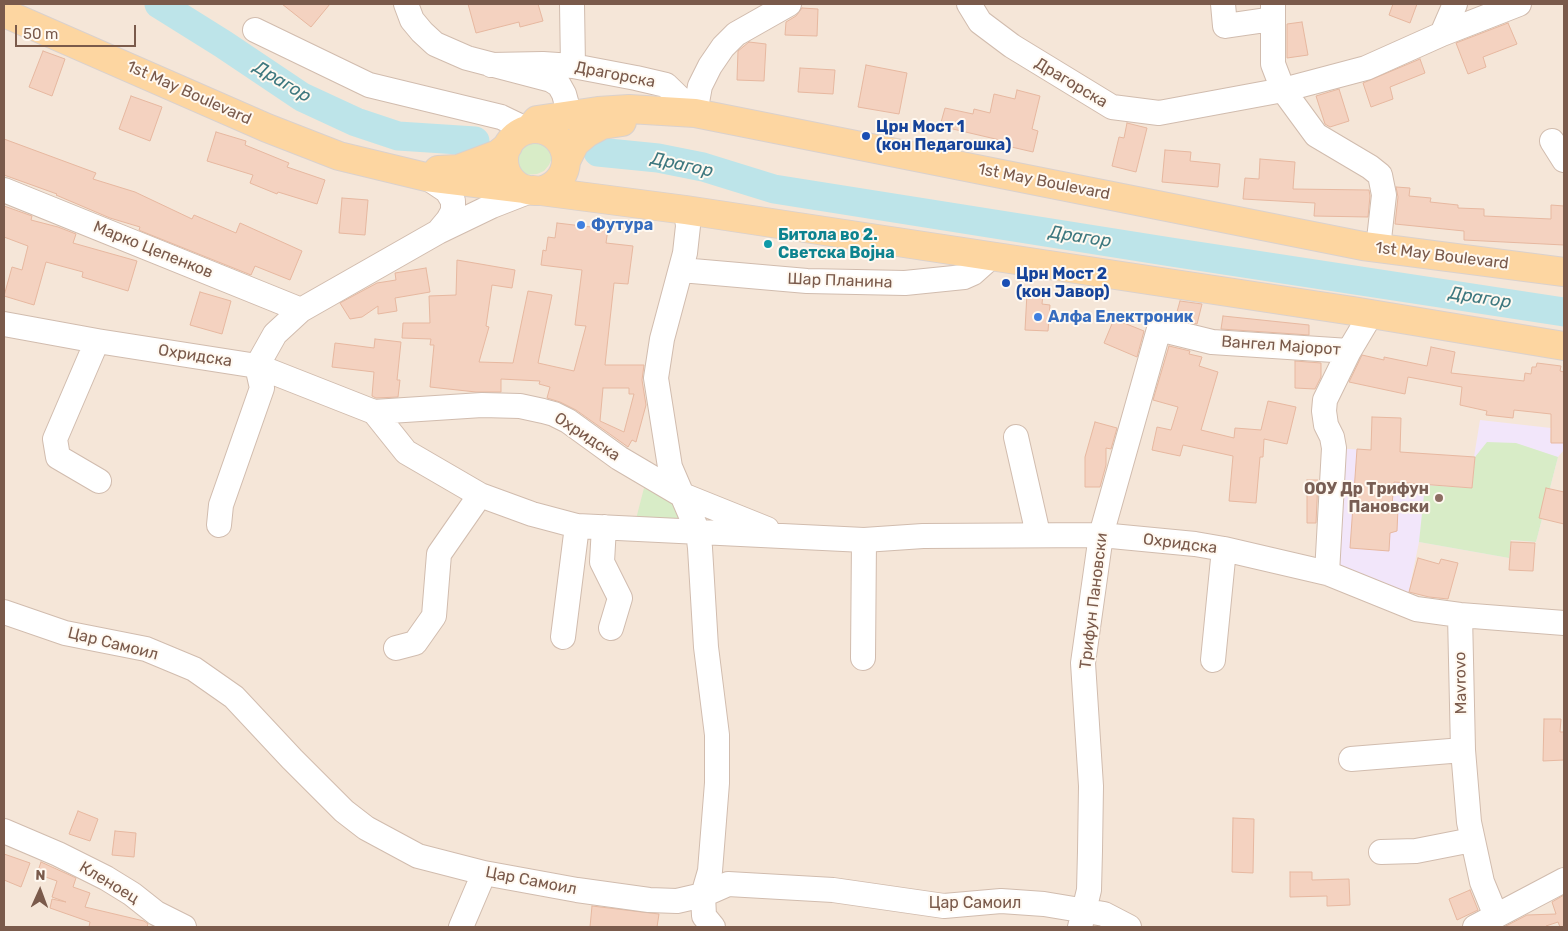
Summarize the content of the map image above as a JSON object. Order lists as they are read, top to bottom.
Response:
{
  "streets": {
    "main road": ["1st May Boulevard"],
    "street": [
      "Драгорска",
      "Марко Цепенков",
      "Шар Планина",
      "Вангел Маjорот",
      "Охридска",
      "Трифун Пановски",
      "Цар Самоил",
      "Mavrovo",
      "Кленоец"
    ]
  },
  "crossings": [
    ["Драгорска", "1st May Boulevard"],
    ["1st May Boulevard", "Шар Планина"],
    ["Вангел Маjорот", "Трифун Пановски"],
    ["Охридска", "Трифун Пановски"],
    ["Охридска", "Mavrovo"],
    ["Трифун Пановски", "Цар Самоил"]
  ],
  "water": ["Драгор"],
  "places": [
    "Црн Мост 1 (кон Педагошка)",
    "Футура",
    "Битола во 2. Светска Војна",
    "Црн Мост 2 (кон Јавор)",
    "Алфа Електроник",
    "ООУ Др Трифун Пановски"
  ],
  "scale_bar": "50 m",
  "north": "top"
}
